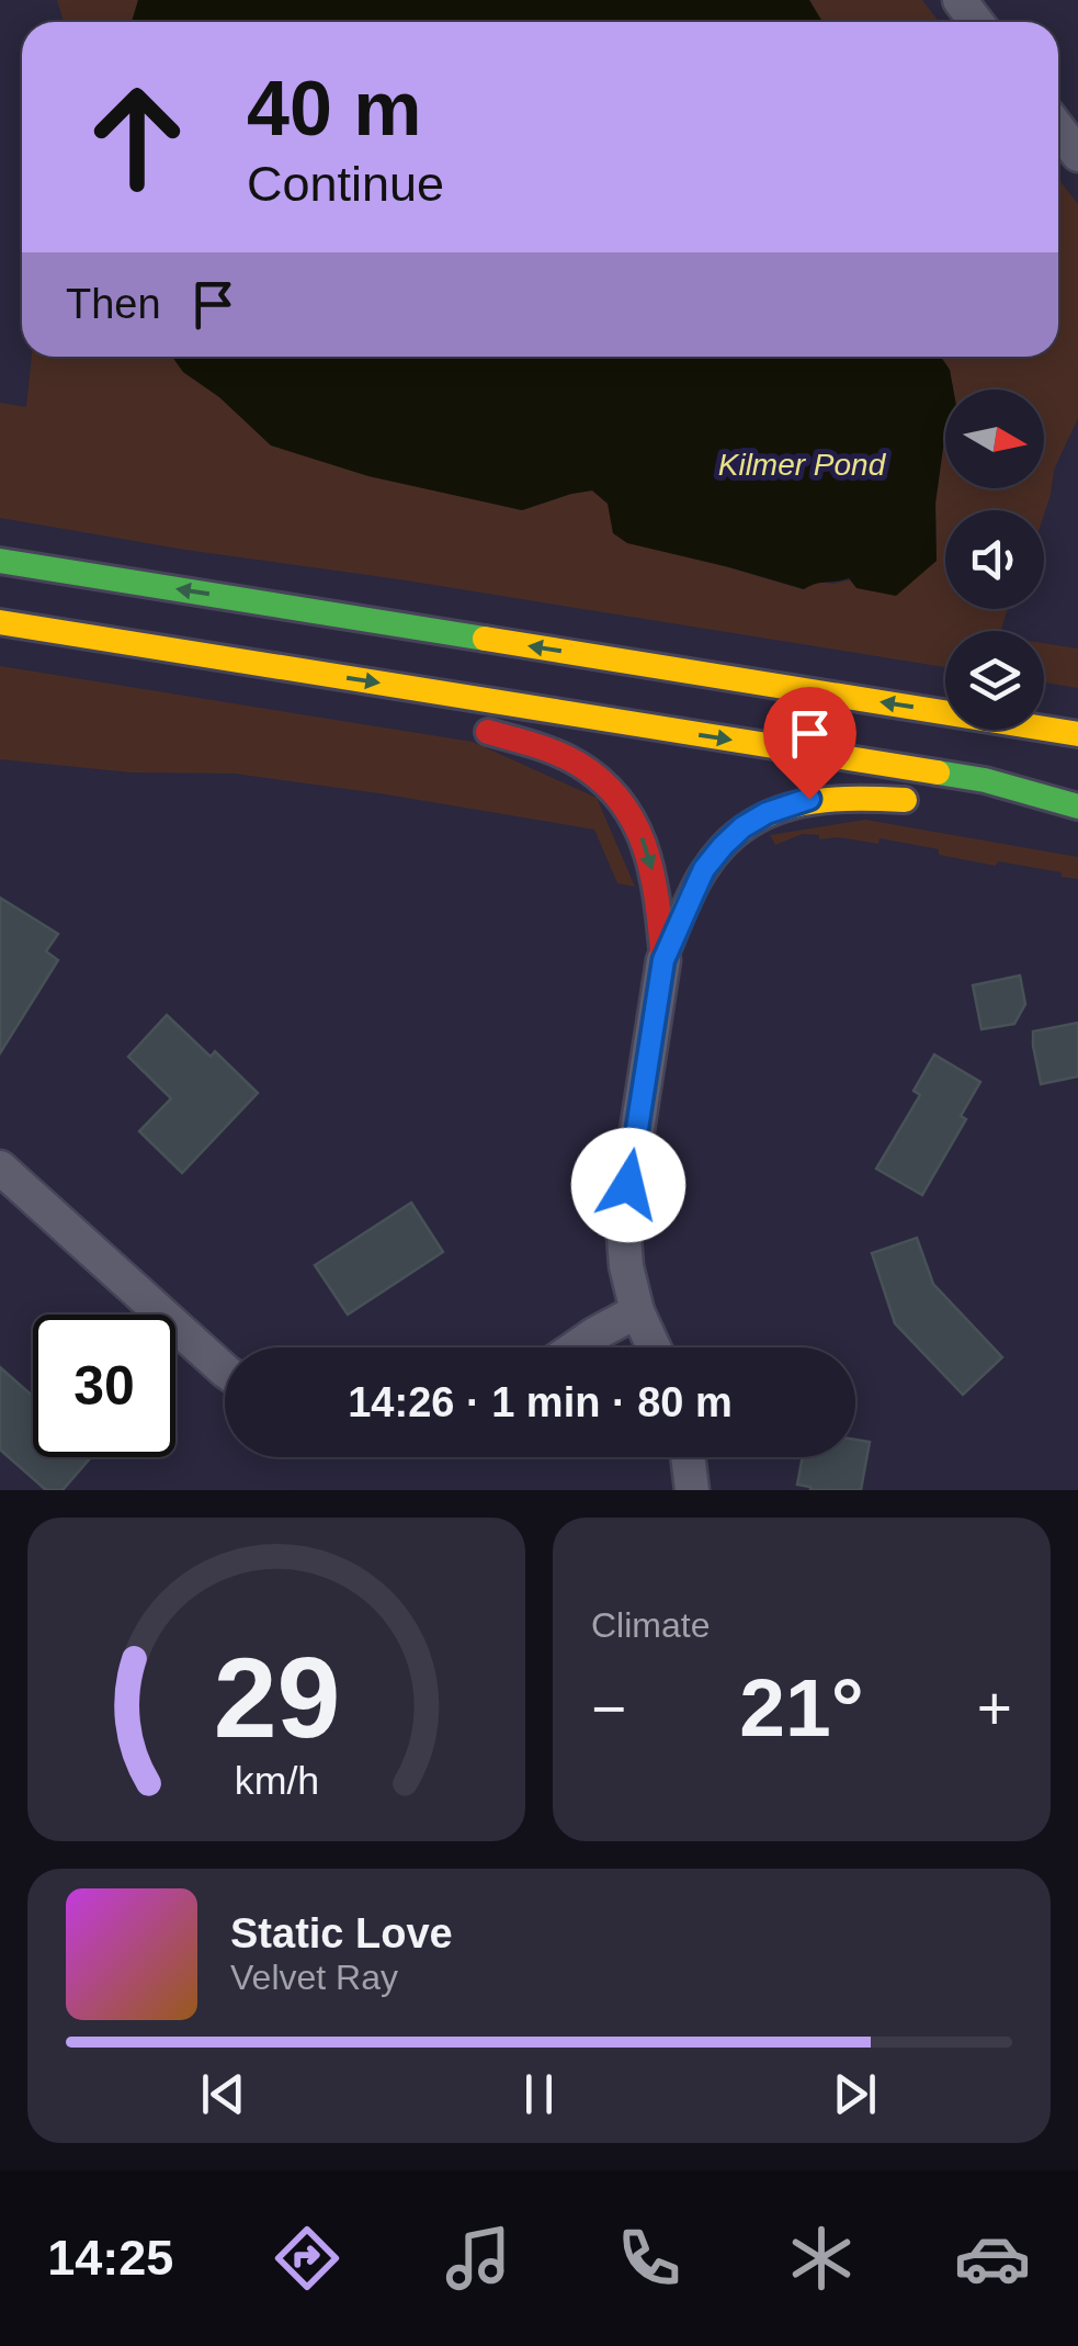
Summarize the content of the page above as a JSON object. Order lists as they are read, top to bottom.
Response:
{
  "water": ["Kilmer Pond"],
  "north": "right",
  "page": {
    "turn": ["40 m", "Continue"],
    "then": "Then",
    "limit": "30",
    "trip": "14:26 · 1 min · 80 m",
    "tile": "Climate",
    "heat": ["−", "21°", "+"],
    "song": ["Static Love", "Velvet Ray"],
    "tabs": "14:25",
    "gauge": ["29", "km/h"]
  }
}
